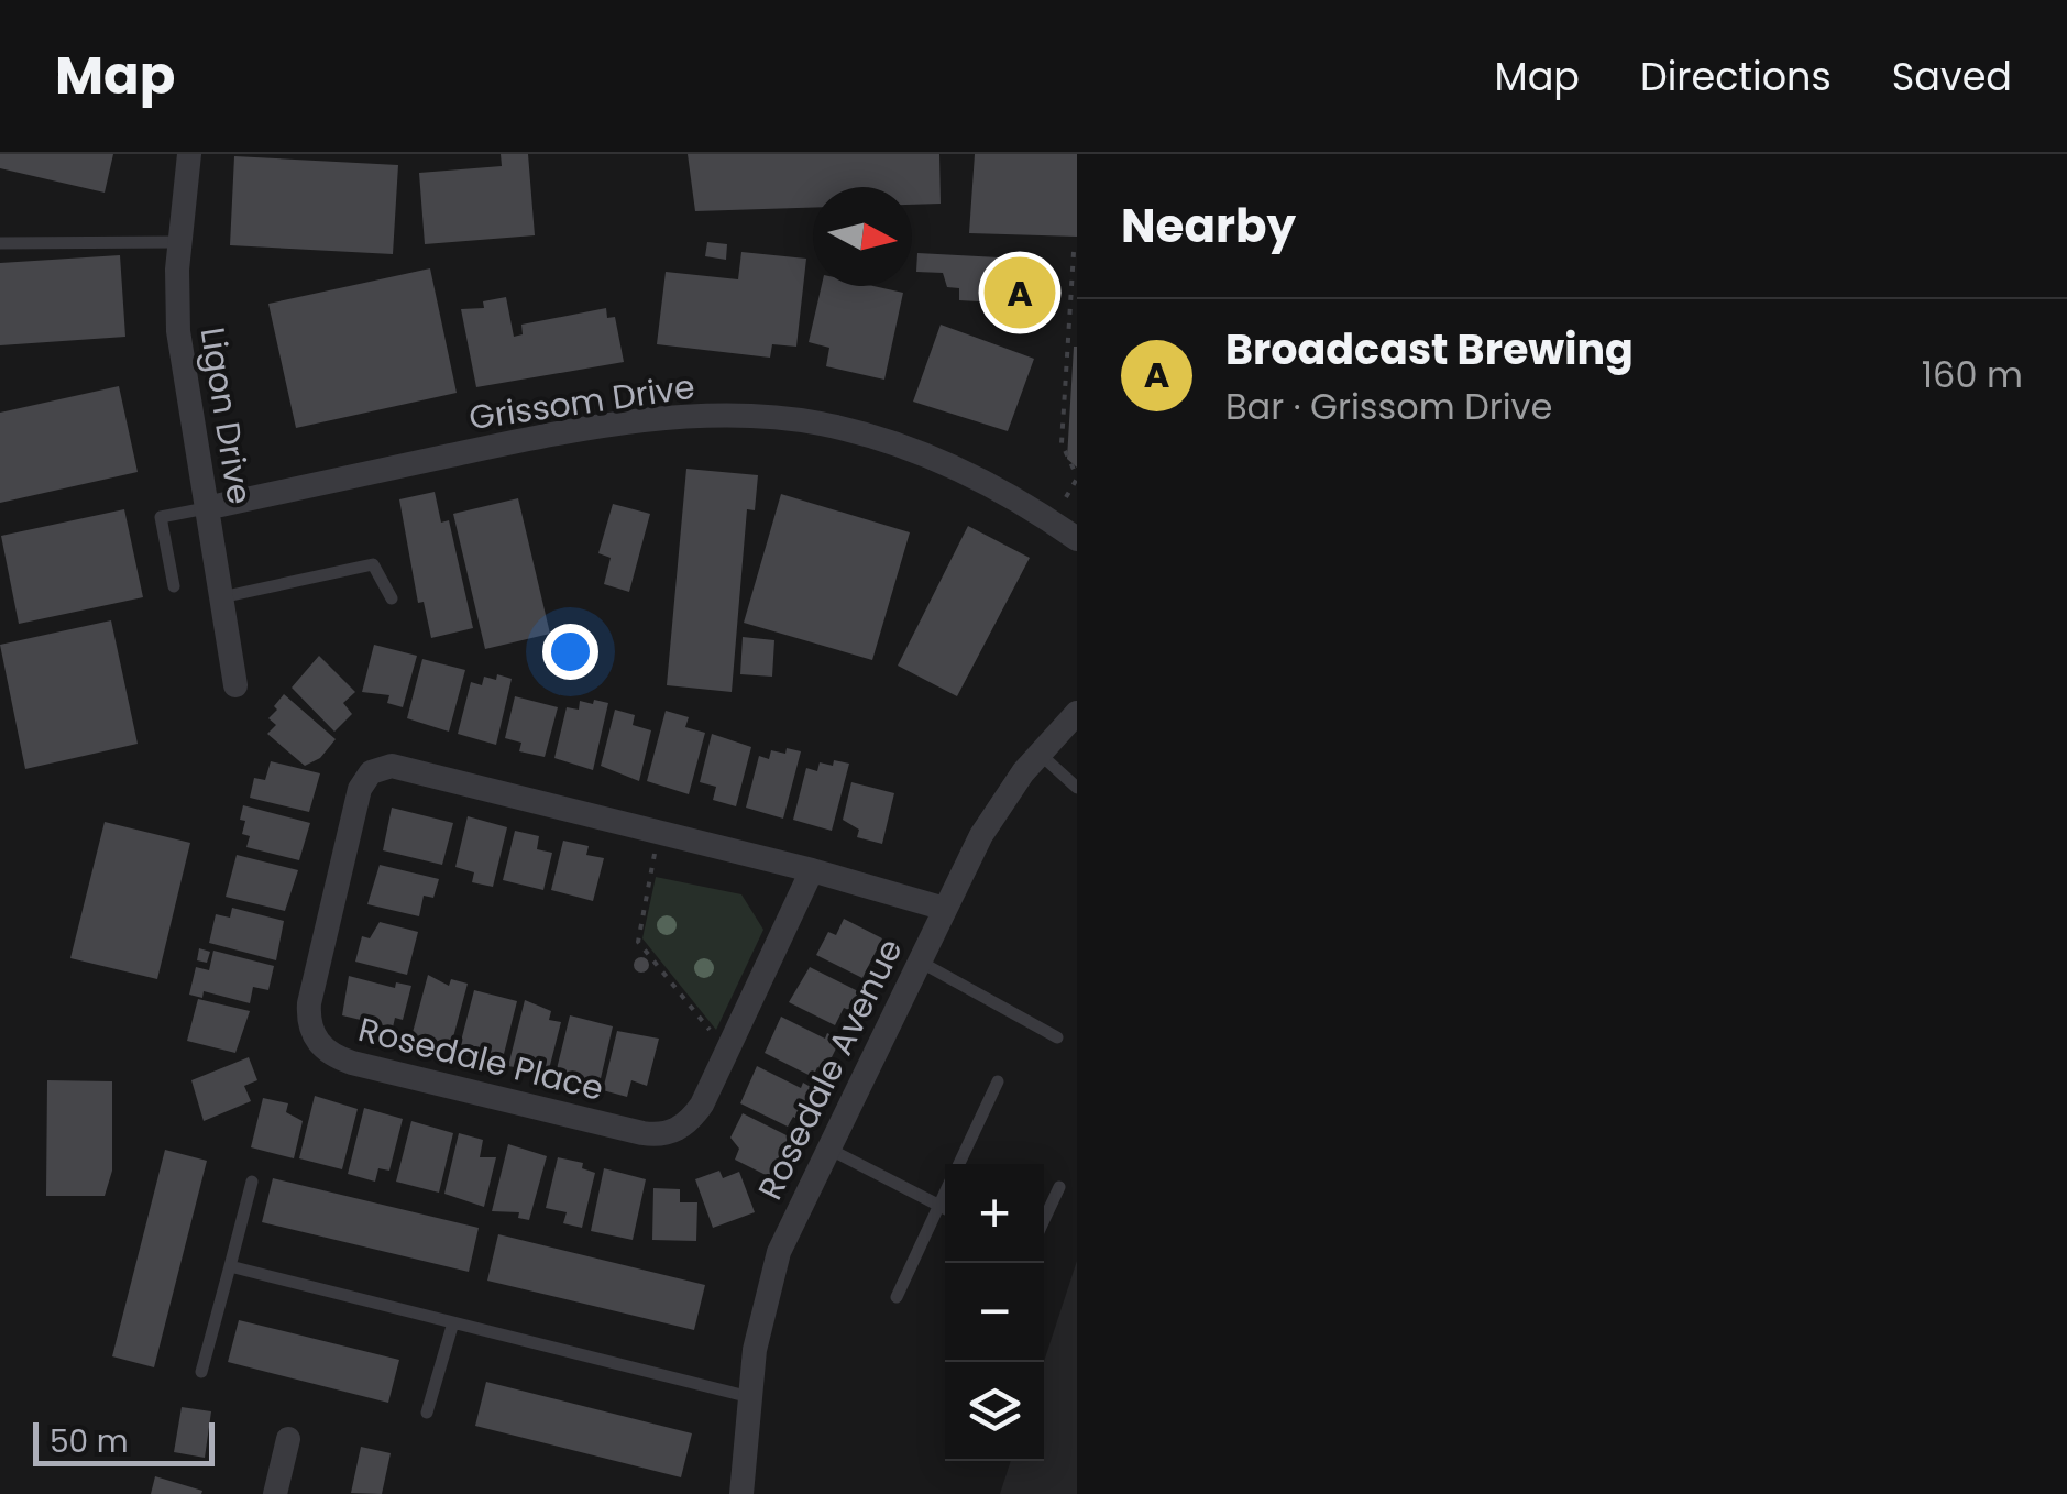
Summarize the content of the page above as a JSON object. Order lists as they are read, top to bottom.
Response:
{
  "streets": {
    "street": [
      "Grissom Drive",
      "Ligon Drive",
      "Rosedale Place",
      "Rosedale Avenue"
    ]
  },
  "crossings": [
    ["Grissom Drive", "Ligon Drive"],
    ["Rosedale Place", "Rosedale Avenue"]
  ],
  "scale_bar": "50 m",
  "north": "right",
  "page": {
    "header": "Map",
    "nav": ["Map", "Directions", "Saved"],
    "heading": "Nearby",
    "pins": "A",
    "list": [
      {
        "mark": "A",
        "name": "Broadcast Brewing",
        "note": "Bar · Grissom Drive",
        "value": "160 m"
      }
    ],
    "map_buttons": ["+", "−"],
    "scale": "50 m"
  }
}
